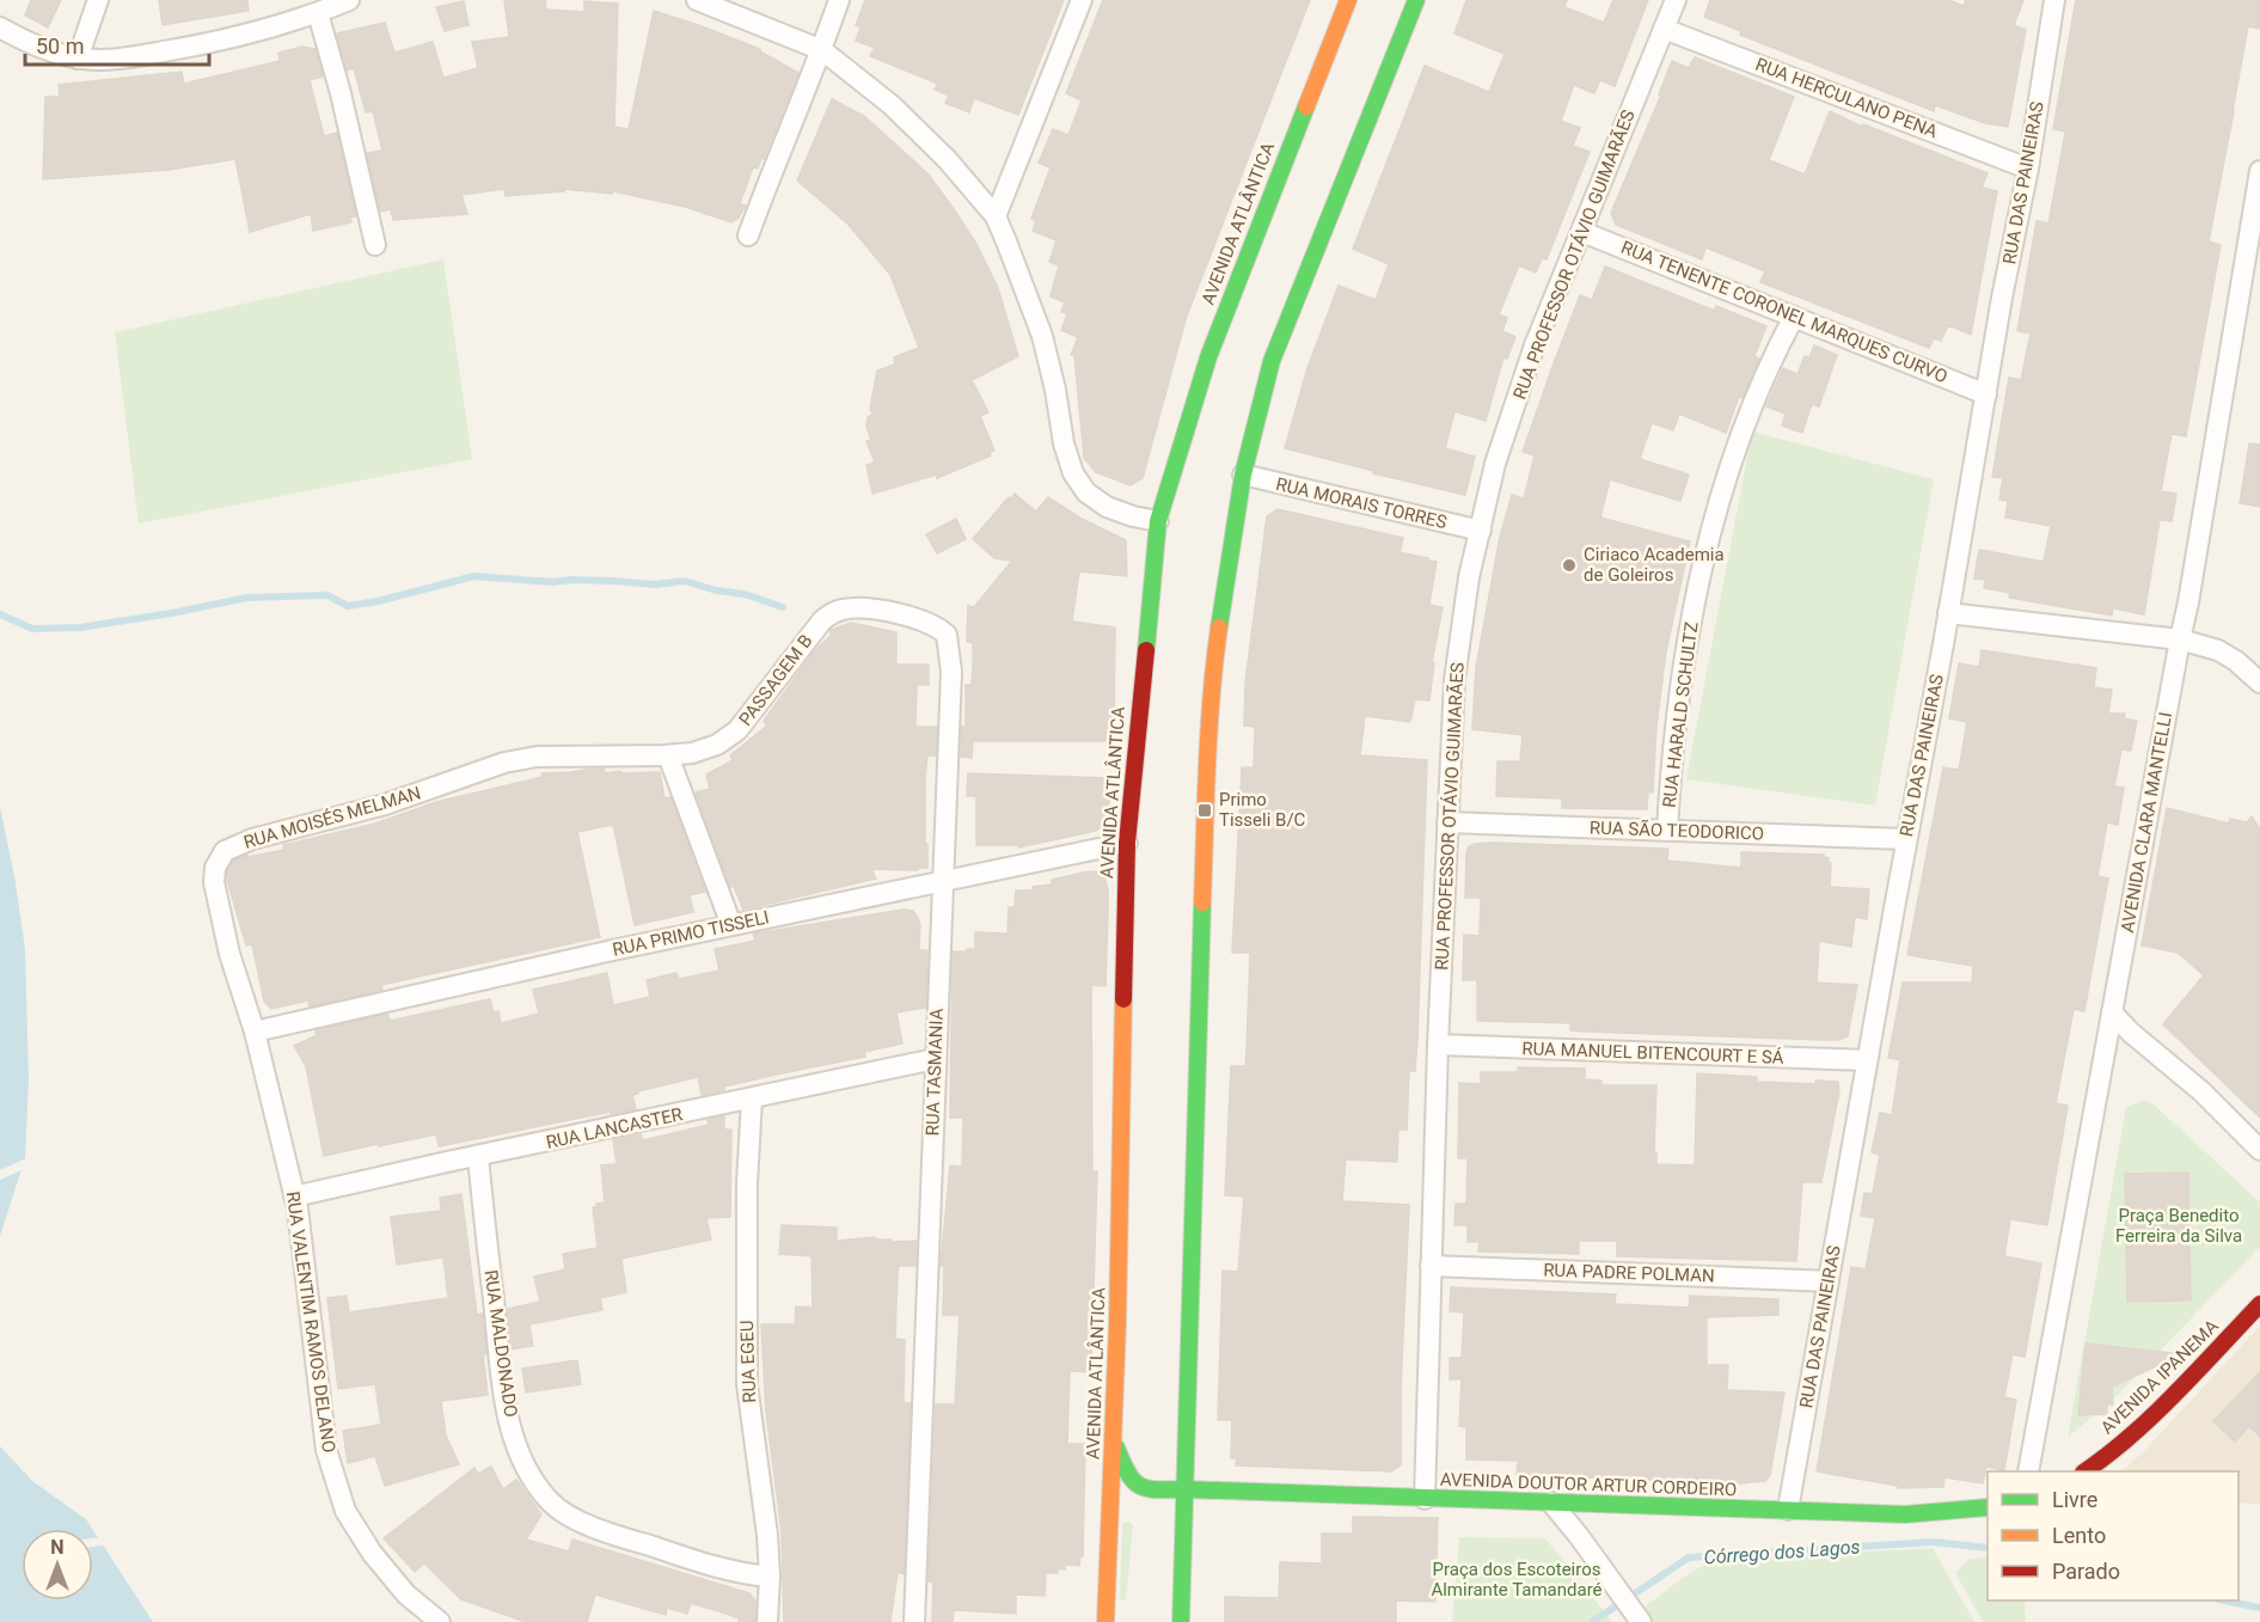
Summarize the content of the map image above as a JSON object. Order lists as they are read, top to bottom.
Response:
{
  "streets": {
    "main road": ["AVENIDA ATLÂNTICA", "AVENIDA IPANEMA", "AVENIDA DOUTOR ARTUR CORDEIRO"],
    "street": [
      "RUA HERCULANO PENA",
      "RUA DAS PAINEIRAS",
      "RUA PROFESSOR OTÁVIO GUIMARÃES",
      "RUA TENENTE CORONEL MARQUES CURVO",
      "RUA MORAIS TORRES",
      "PASSAGEM B",
      "RUA HARALD SCHULTZ",
      "RUA MOISÉS MELMAN",
      "AVENIDA CLARA MANTELLI",
      "RUA SÃO TEODORICO",
      "RUA PRIMO TISSELI",
      "RUA MANUEL BITENCOURT E SÁ",
      "RUA TASMANIA",
      "RUA LANCASTER",
      "RUA PADRE POLMAN",
      "RUA VALENTIM RAMOS DELANO",
      "RUA MALDONADO",
      "RUA EGEU"
    ]
  },
  "crossings": [
    ["RUA HERCULANO PENA", "RUA DAS PAINEIRAS"],
    ["RUA HERCULANO PENA", "RUA PROFESSOR OTÁVIO GUIMARÃES"],
    ["RUA DAS PAINEIRAS", "RUA TENENTE CORONEL MARQUES CURVO"],
    ["RUA DAS PAINEIRAS", "RUA SÃO TEODORICO"],
    ["RUA DAS PAINEIRAS", "RUA MANUEL BITENCOURT E SÁ"],
    ["RUA DAS PAINEIRAS", "RUA PADRE POLMAN"],
    ["RUA DAS PAINEIRAS", "AVENIDA DOUTOR ARTUR CORDEIRO"],
    ["AVENIDA ATLÂNTICA", "RUA PRIMO TISSELI"],
    ["AVENIDA ATLÂNTICA", "AVENIDA DOUTOR ARTUR CORDEIRO"],
    ["RUA PROFESSOR OTÁVIO GUIMARÃES", "RUA TENENTE CORONEL MARQUES CURVO"],
    ["RUA PROFESSOR OTÁVIO GUIMARÃES", "RUA MORAIS TORRES"],
    ["RUA PROFESSOR OTÁVIO GUIMARÃES", "RUA SÃO TEODORICO"],
    ["RUA PROFESSOR OTÁVIO GUIMARÃES", "RUA MANUEL BITENCOURT E SÁ"],
    ["RUA PROFESSOR OTÁVIO GUIMARÃES", "RUA PADRE POLMAN"],
    ["RUA PROFESSOR OTÁVIO GUIMARÃES", "AVENIDA DOUTOR ARTUR CORDEIRO"],
    ["RUA TENENTE CORONEL MARQUES CURVO", "RUA HARALD SCHULTZ"],
    ["PASSAGEM B", "RUA MOISÉS MELMAN"],
    ["PASSAGEM B", "RUA TASMANIA"],
    ["RUA HARALD SCHULTZ", "RUA SÃO TEODORICO"],
    ["RUA MOISÉS MELMAN", "RUA PRIMO TISSELI"],
    ["RUA MOISÉS MELMAN", "RUA VALENTIM RAMOS DELANO"],
    ["RUA PRIMO TISSELI", "RUA TASMANIA"],
    ["RUA PRIMO TISSELI", "RUA VALENTIM RAMOS DELANO"],
    ["RUA TASMANIA", "RUA LANCASTER"],
    ["RUA LANCASTER", "RUA VALENTIM RAMOS DELANO"],
    ["RUA LANCASTER", "RUA MALDONADO"],
    ["RUA LANCASTER", "RUA EGEU"],
    ["RUA MALDONADO", "RUA EGEU"]
  ],
  "water": ["Córrego dos Lagos"],
  "parks": ["Praça Benedito Ferreira da Silva", "Praça dos Escoteiros Almirante Tamandaré"],
  "places": {
    "other": ["Ciriaco Academia de Goleiros"],
    "transit": ["Primo Tisseli B/C"]
  },
  "legend": ["Livre", "Lento", "Parado"],
  "scale_bar": "50 m",
  "north": "top"
}
